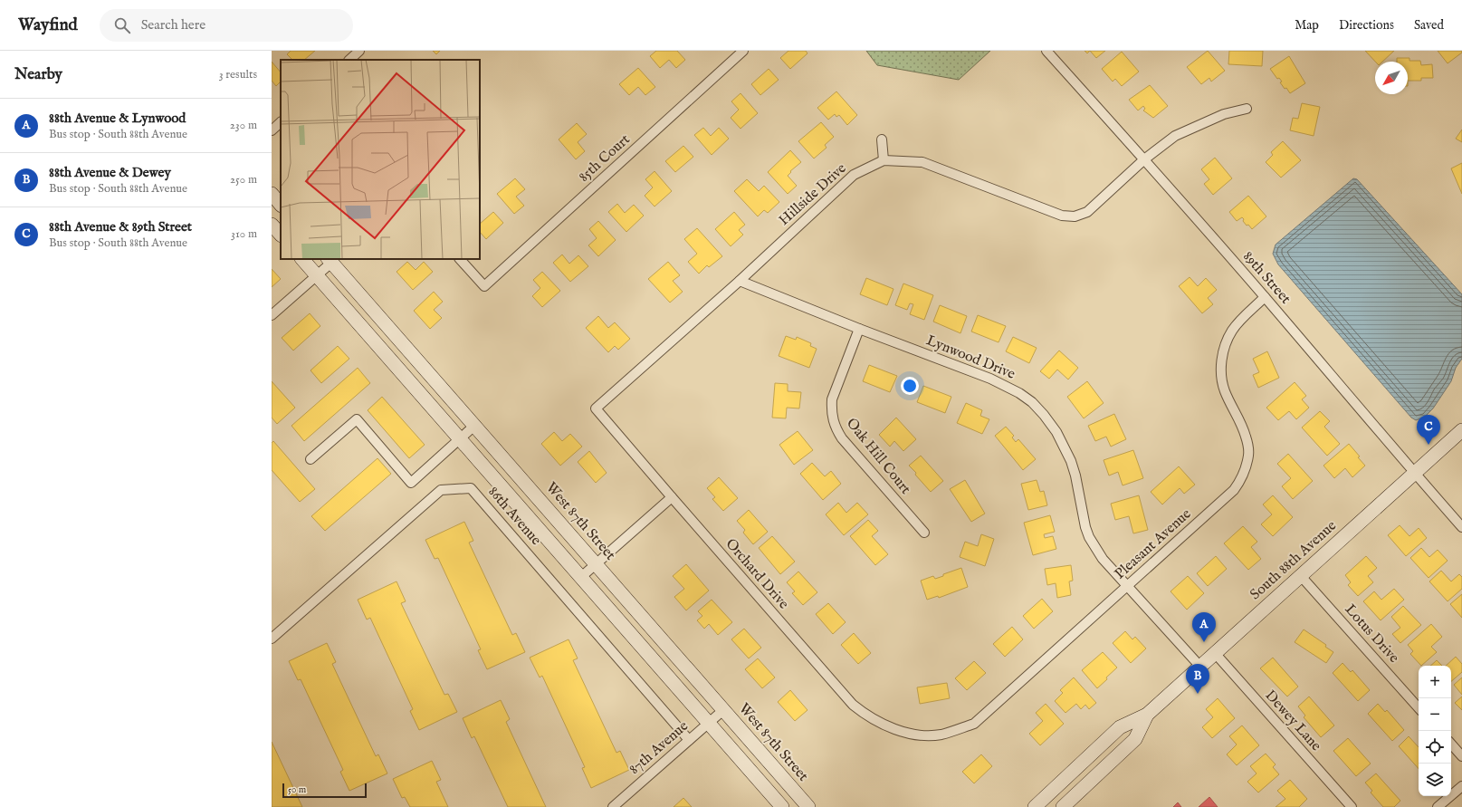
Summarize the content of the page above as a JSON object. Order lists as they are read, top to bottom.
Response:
{
  "streets": {
    "main road": ["West 87th Street", "South 88th Avenue"],
    "street": [
      "85th Court",
      "Hillside Drive",
      "89th Street",
      "Lynwood Drive",
      "Oak Hill Court",
      "86th Avenue",
      "Pleasant Avenue",
      "Orchard Drive",
      "Lotus Drive",
      "Dewey Lane",
      "87th Avenue"
    ]
  },
  "crossings": [
    ["Hillside Drive", "89th Street"],
    ["Hillside Drive", "Lynwood Drive"],
    ["Hillside Drive", "Orchard Drive"],
    ["89th Street", "Pleasant Avenue"],
    ["89th Street", "South 88th Avenue"],
    ["Lynwood Drive", "Oak Hill Court"],
    ["Lynwood Drive", "Pleasant Avenue"],
    ["Lynwood Drive", "South 88th Avenue"],
    ["86th Avenue", "87th Avenue"],
    ["West 87th Street", "87th Avenue"],
    ["Pleasant Avenue", "Orchard Drive"],
    ["South 88th Avenue", "Lotus Drive"],
    ["South 88th Avenue", "Dewey Lane"]
  ],
  "scale_bar": "50 m",
  "north": "bottom left",
  "page": {
    "header": "Wayfind",
    "search": "Search here",
    "nav": ["Map", "Directions", "Saved"],
    "heading": ["Nearby", "3 results"],
    "list": [
      {
        "mark": "A",
        "name": "88th Avenue & Lynwood",
        "note": "Bus stop · South 88th Avenue",
        "value": "230 m"
      },
      {
        "mark": "B",
        "name": "88th Avenue & Dewey",
        "note": "Bus stop · South 88th Avenue",
        "value": "250 m"
      },
      {
        "mark": "C",
        "name": "88th Avenue & 89th Street",
        "note": "Bus stop · South 88th Avenue",
        "value": "310 m"
      }
    ],
    "pins": ["C", "A", "B"],
    "map_buttons": ["+", "−"],
    "scale": "50 m"
  }
}
